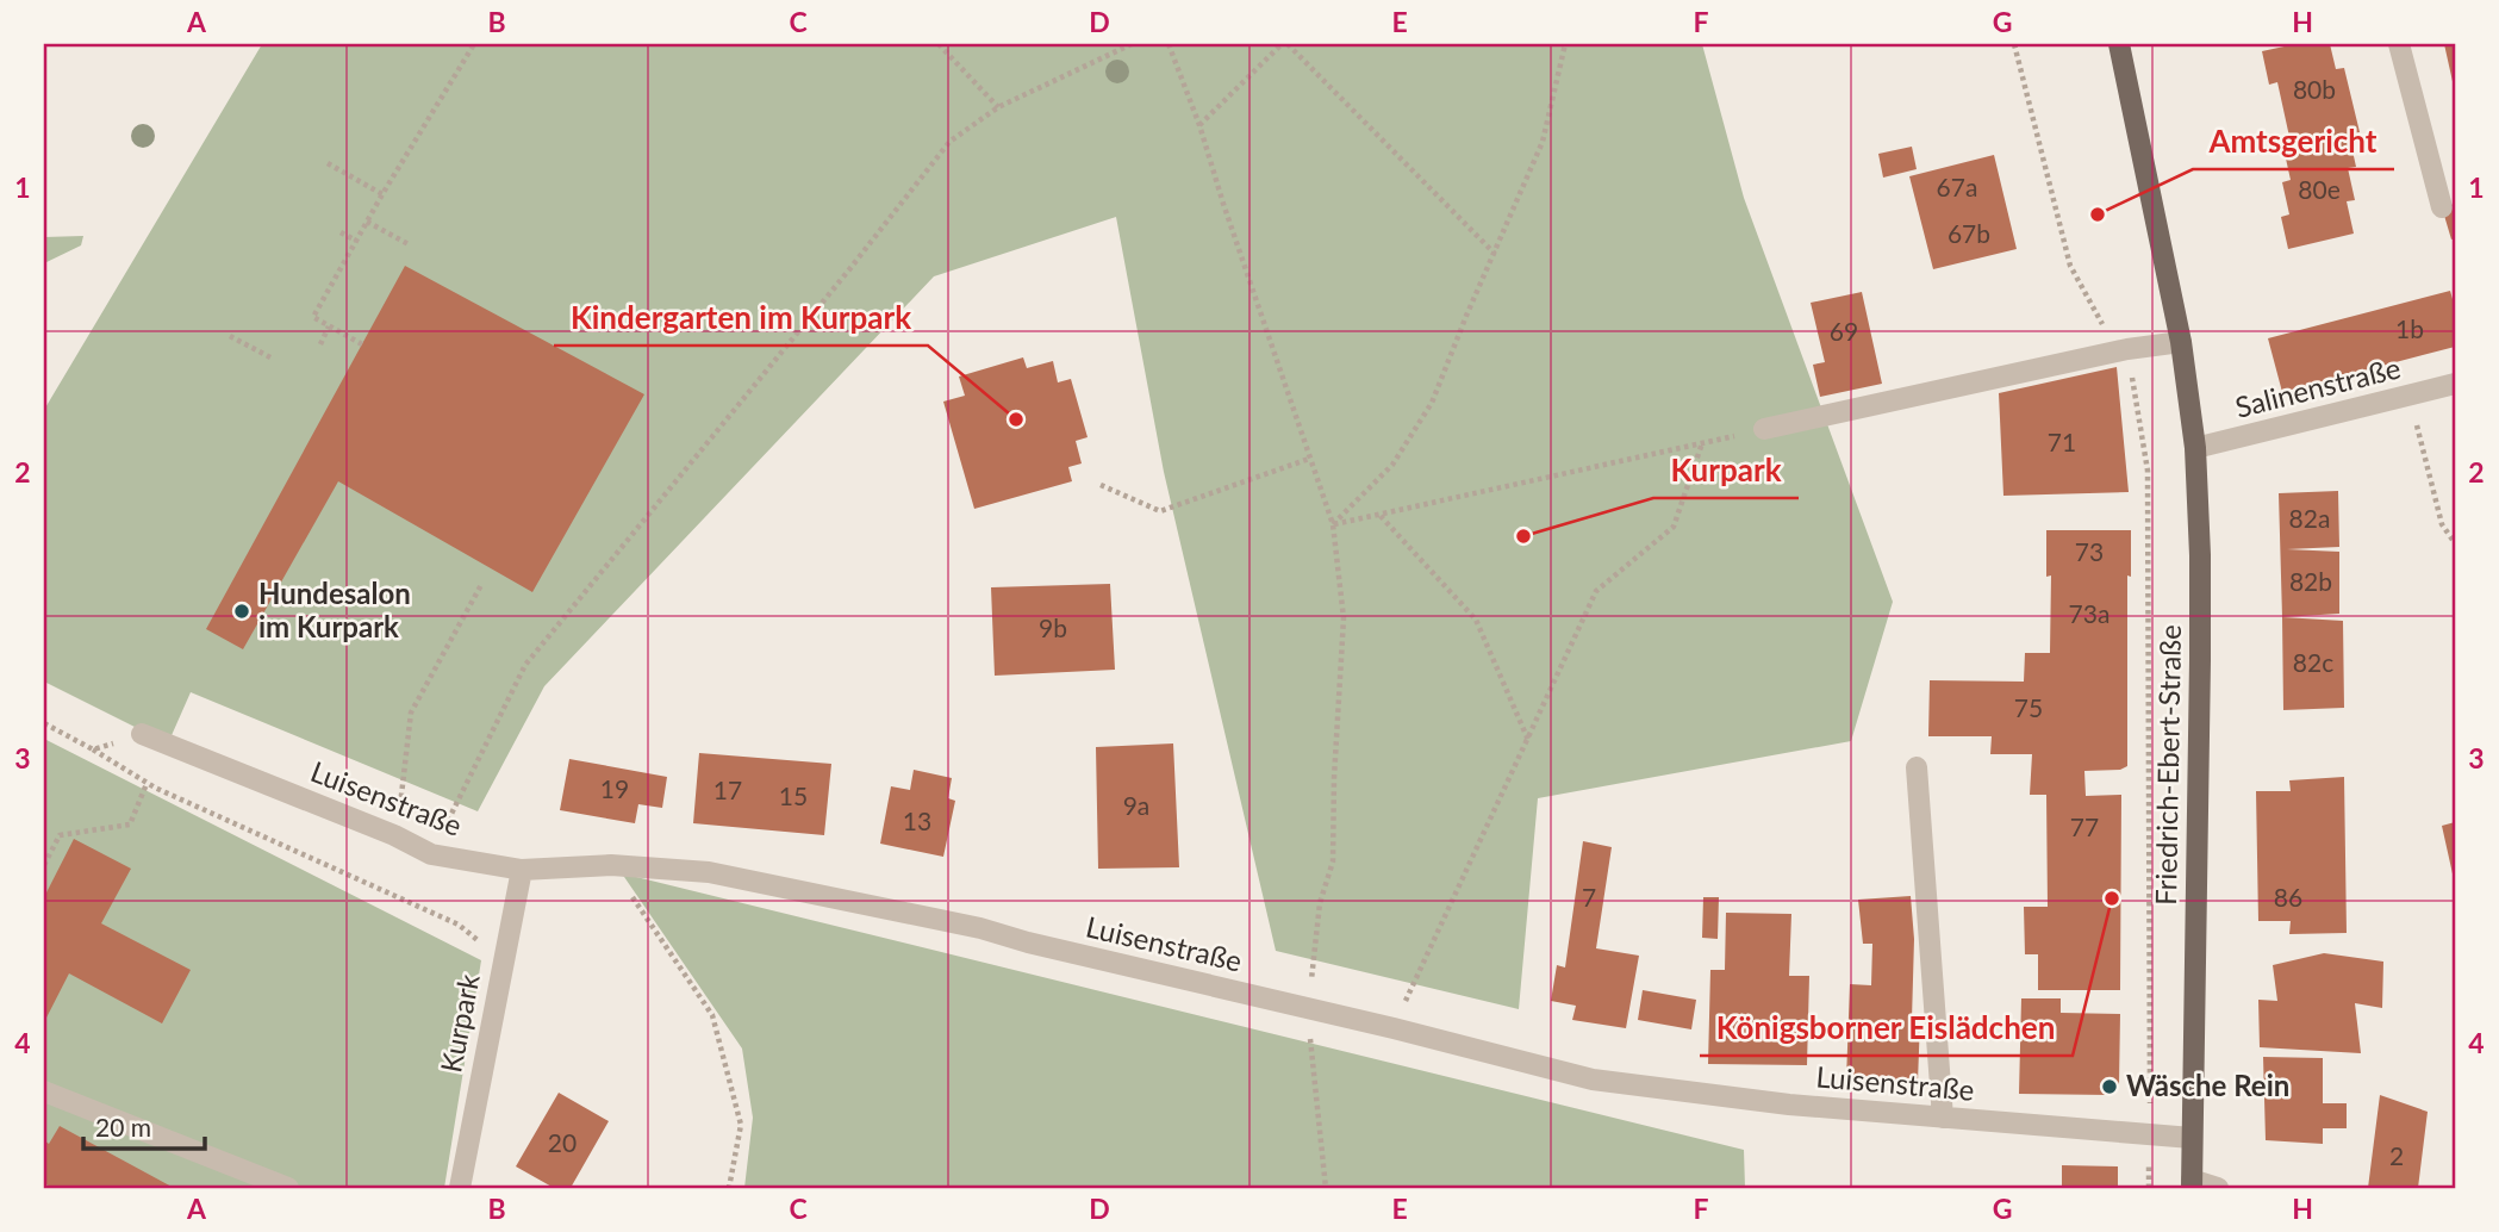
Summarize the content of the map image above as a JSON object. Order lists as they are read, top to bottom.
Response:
{
  "streets": {
    "main road": ["Friedrich-Ebert-Straße"],
    "street": ["Salinenstraße", "Luisenstraße", "Kurpark"]
  },
  "crossings": [
    ["Salinenstraße", "Friedrich-Ebert-Straße"],
    ["Friedrich-Ebert-Straße", "Luisenstraße"],
    ["Luisenstraße", "Kurpark"]
  ],
  "places": [
    "Amtsgericht",
    "Kindergarten im Kurpark",
    "Kurpark",
    "Hundesalon im Kurpark",
    "Königsborner Eislädchen",
    "Wäsche Rein"
  ],
  "house_numbers": [
    "80b",
    "67a",
    "80e",
    "67b",
    "1b",
    "69",
    "71",
    "82a",
    "73",
    "82b",
    "73a",
    "9b",
    "82c",
    "75",
    "19",
    "17",
    "15",
    "9a",
    "13",
    "77",
    "7",
    "86",
    "20",
    "2"
  ],
  "scale_bar": "20 m",
  "grid": {
    "columns": [
      "A",
      "B",
      "C",
      "D",
      "E",
      "F",
      "G",
      "H"
    ],
    "rows": [
      "1",
      "2",
      "3",
      "4"
    ]
  }
}
